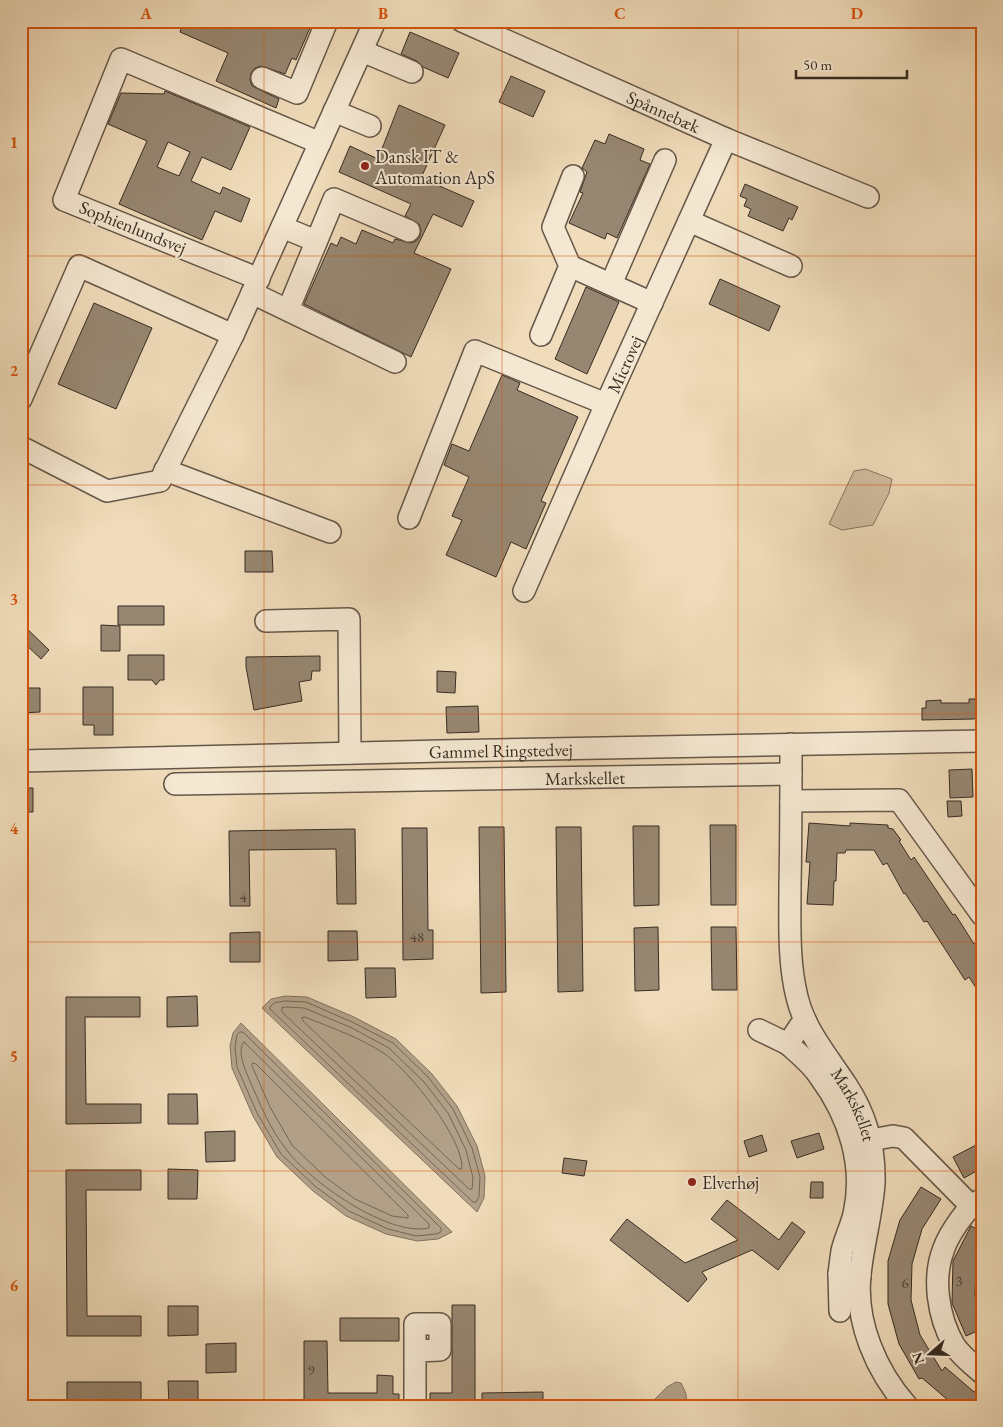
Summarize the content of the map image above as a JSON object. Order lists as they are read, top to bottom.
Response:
{
  "streets": {
    "street": [
      "Spånnebæk",
      "Sophienlundsvej",
      "Microvej",
      "Gammel Ringstedvej",
      "Markskellet"
    ]
  },
  "crossings": [
    ["Spånnebæk", "Microvej"],
    ["Gammel Ringstedvej", "Markskellet"]
  ],
  "places": ["Dansk IT & Automation ApS", "Elverhøj"],
  "house_numbers": [
    "4",
    "48",
    "3",
    "6",
    "9"
  ],
  "scale_bar": "50 m",
  "north": "left",
  "grid": {
    "columns": [
      "A",
      "B",
      "C",
      "D"
    ],
    "rows": [
      "1",
      "2",
      "3",
      "4",
      "5",
      "6"
    ]
  }
}
